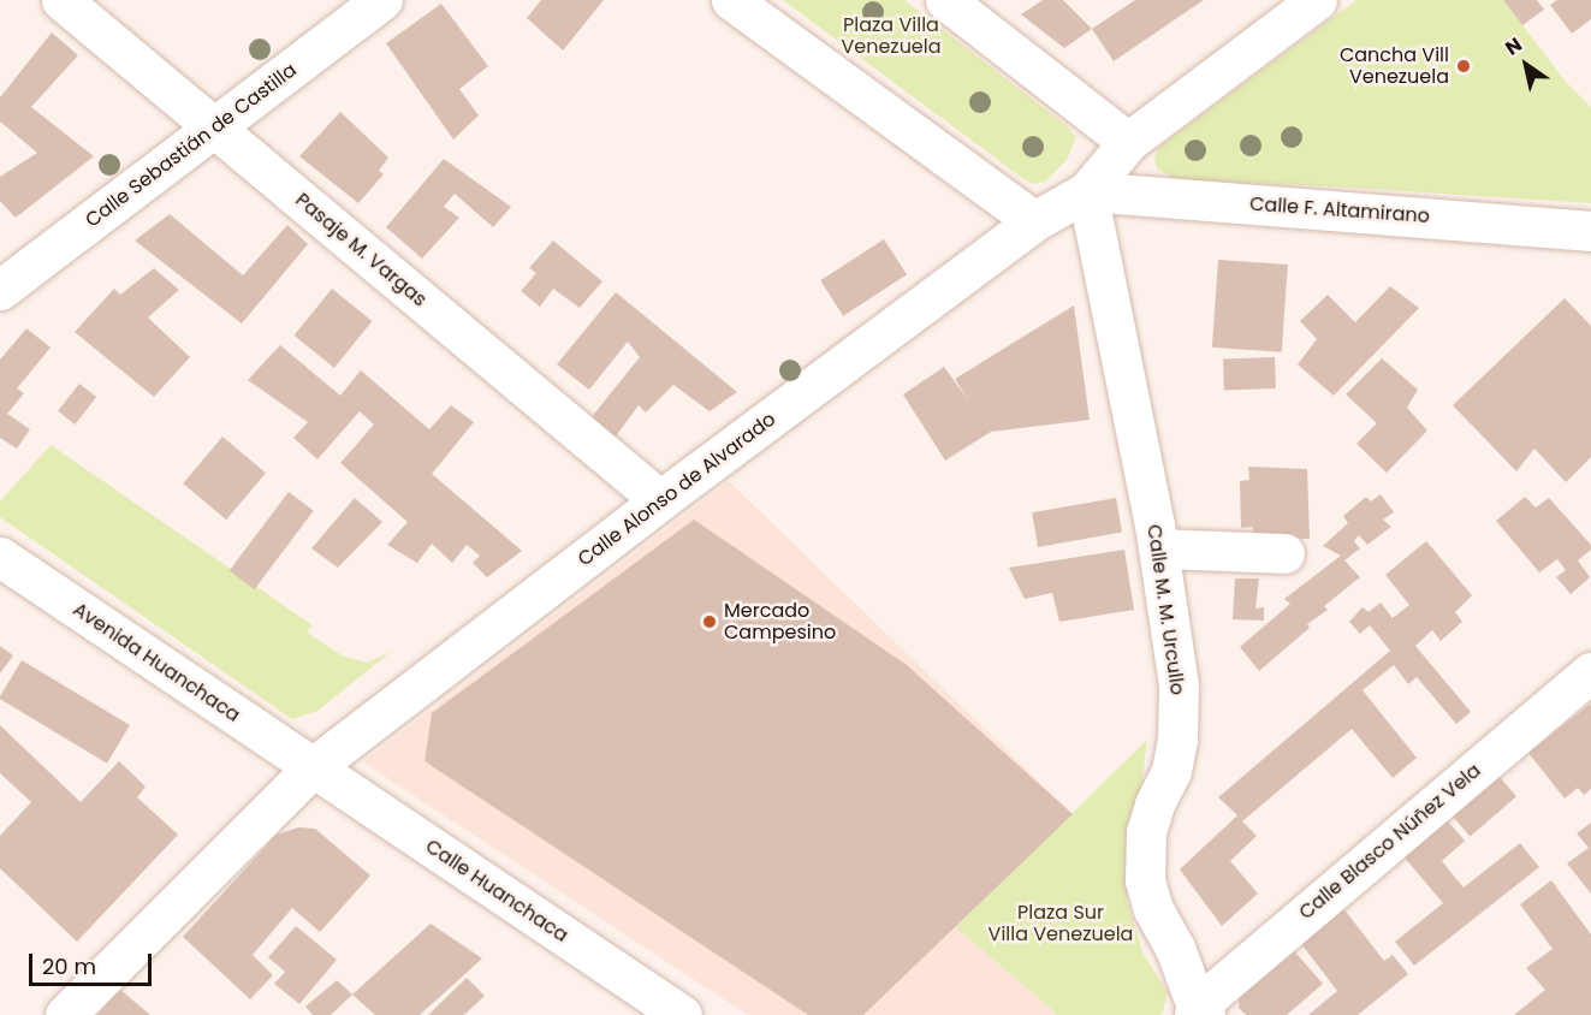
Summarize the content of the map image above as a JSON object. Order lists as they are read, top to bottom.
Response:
{
  "streets": {
    "street": [
      "Calle Sebastián de Castilla",
      "Calle F. Altamirano",
      "Pasaje M. Vargas",
      "Calle Alonso de Alvarado",
      "Calle M. M. Urcullo",
      "Avenida Huanchaca",
      "Calle Blasco Núñez Vela",
      "Calle Huanchaca"
    ]
  },
  "crossings": [
    ["Calle Sebastián de Castilla", "Pasaje M. Vargas"],
    ["Calle F. Altamirano", "Calle Alonso de Alvarado"],
    ["Calle F. Altamirano", "Calle M. M. Urcullo"],
    ["Pasaje M. Vargas", "Calle Alonso de Alvarado"],
    ["Calle Alonso de Alvarado", "Calle M. M. Urcullo"],
    ["Calle Alonso de Alvarado", "Avenida Huanchaca"],
    ["Calle Alonso de Alvarado", "Calle Huanchaca"],
    ["Calle M. M. Urcullo", "Calle Blasco Núñez Vela"],
    ["Avenida Huanchaca", "Calle Huanchaca"]
  ],
  "parks": ["Plaza Villa Venezuela", "Plaza Sur Villa Venezuela"],
  "places": ["Cancha Vill Venezuela", "Mercado Campesino"],
  "scale_bar": "20 m",
  "north": "top left"
}
